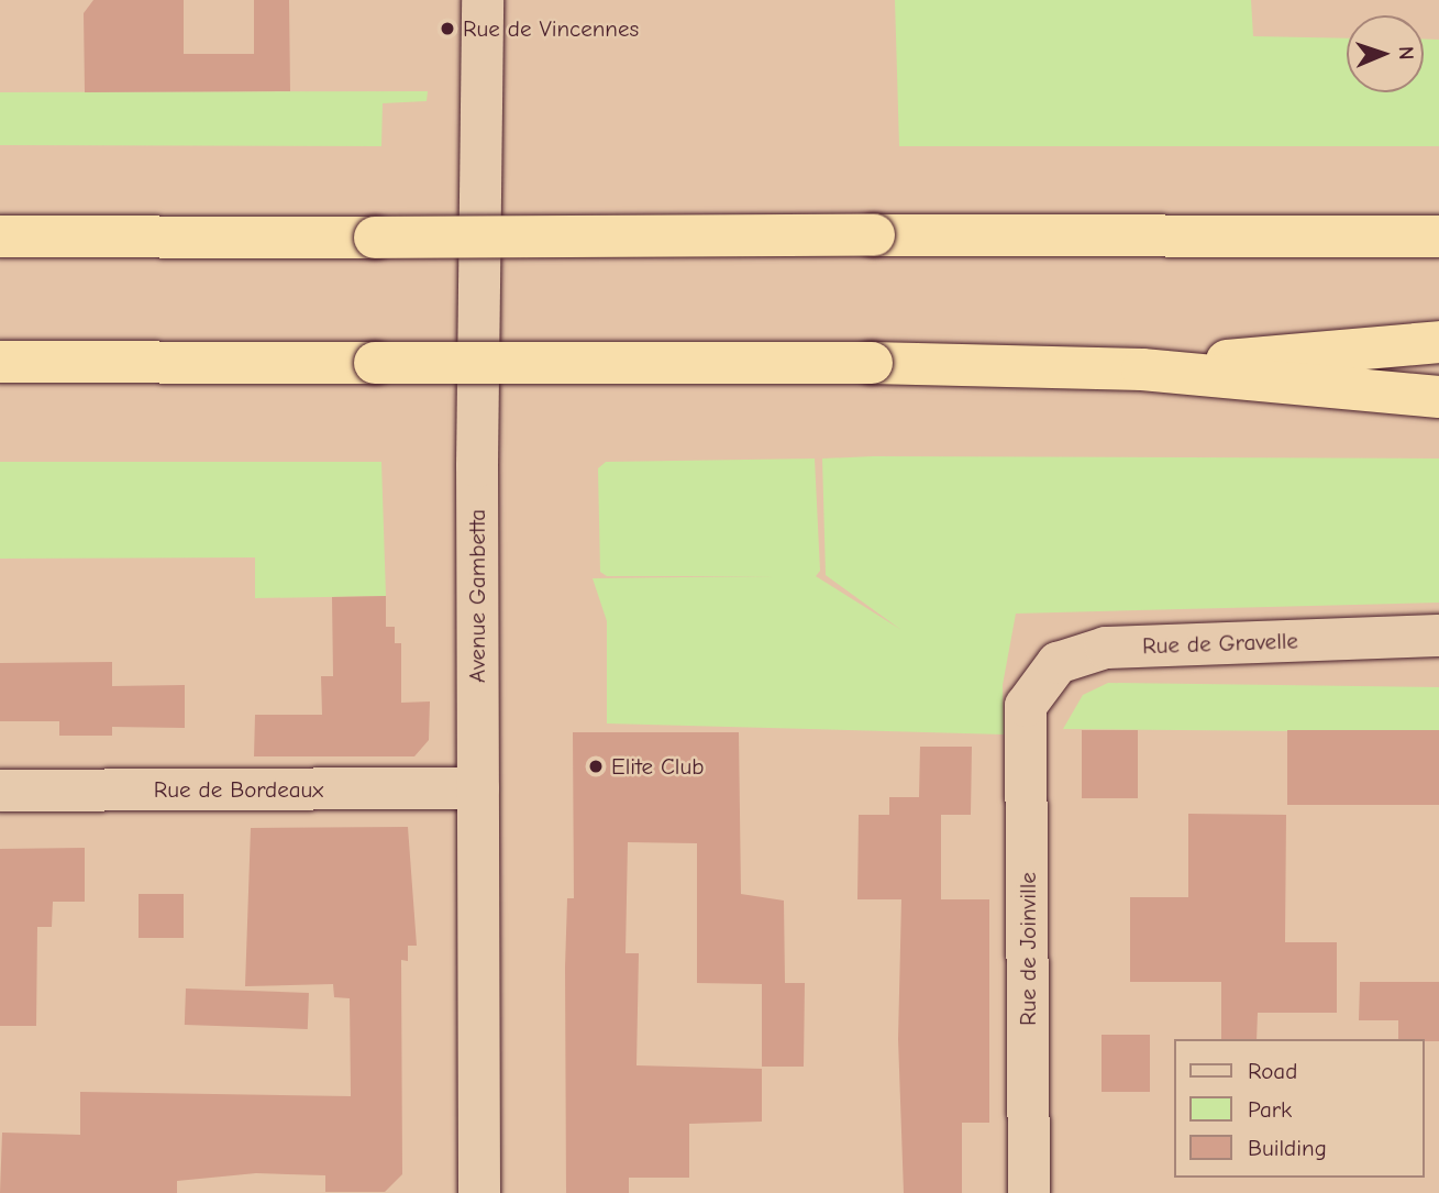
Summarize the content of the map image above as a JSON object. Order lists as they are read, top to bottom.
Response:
{
  "streets": {
    "street": [
      "Avenue Gambetta",
      "Rue de Gravelle",
      "Rue de Bordeaux",
      "Rue de Joinville"
    ]
  },
  "crossings": [
    ["Avenue Gambetta", "Rue de Bordeaux"],
    ["Rue de Gravelle", "Rue de Joinville"]
  ],
  "places": ["Rue de Vincennes", "Elite Club"],
  "legend": ["Road", "Park", "Building"],
  "north": "right"
}
